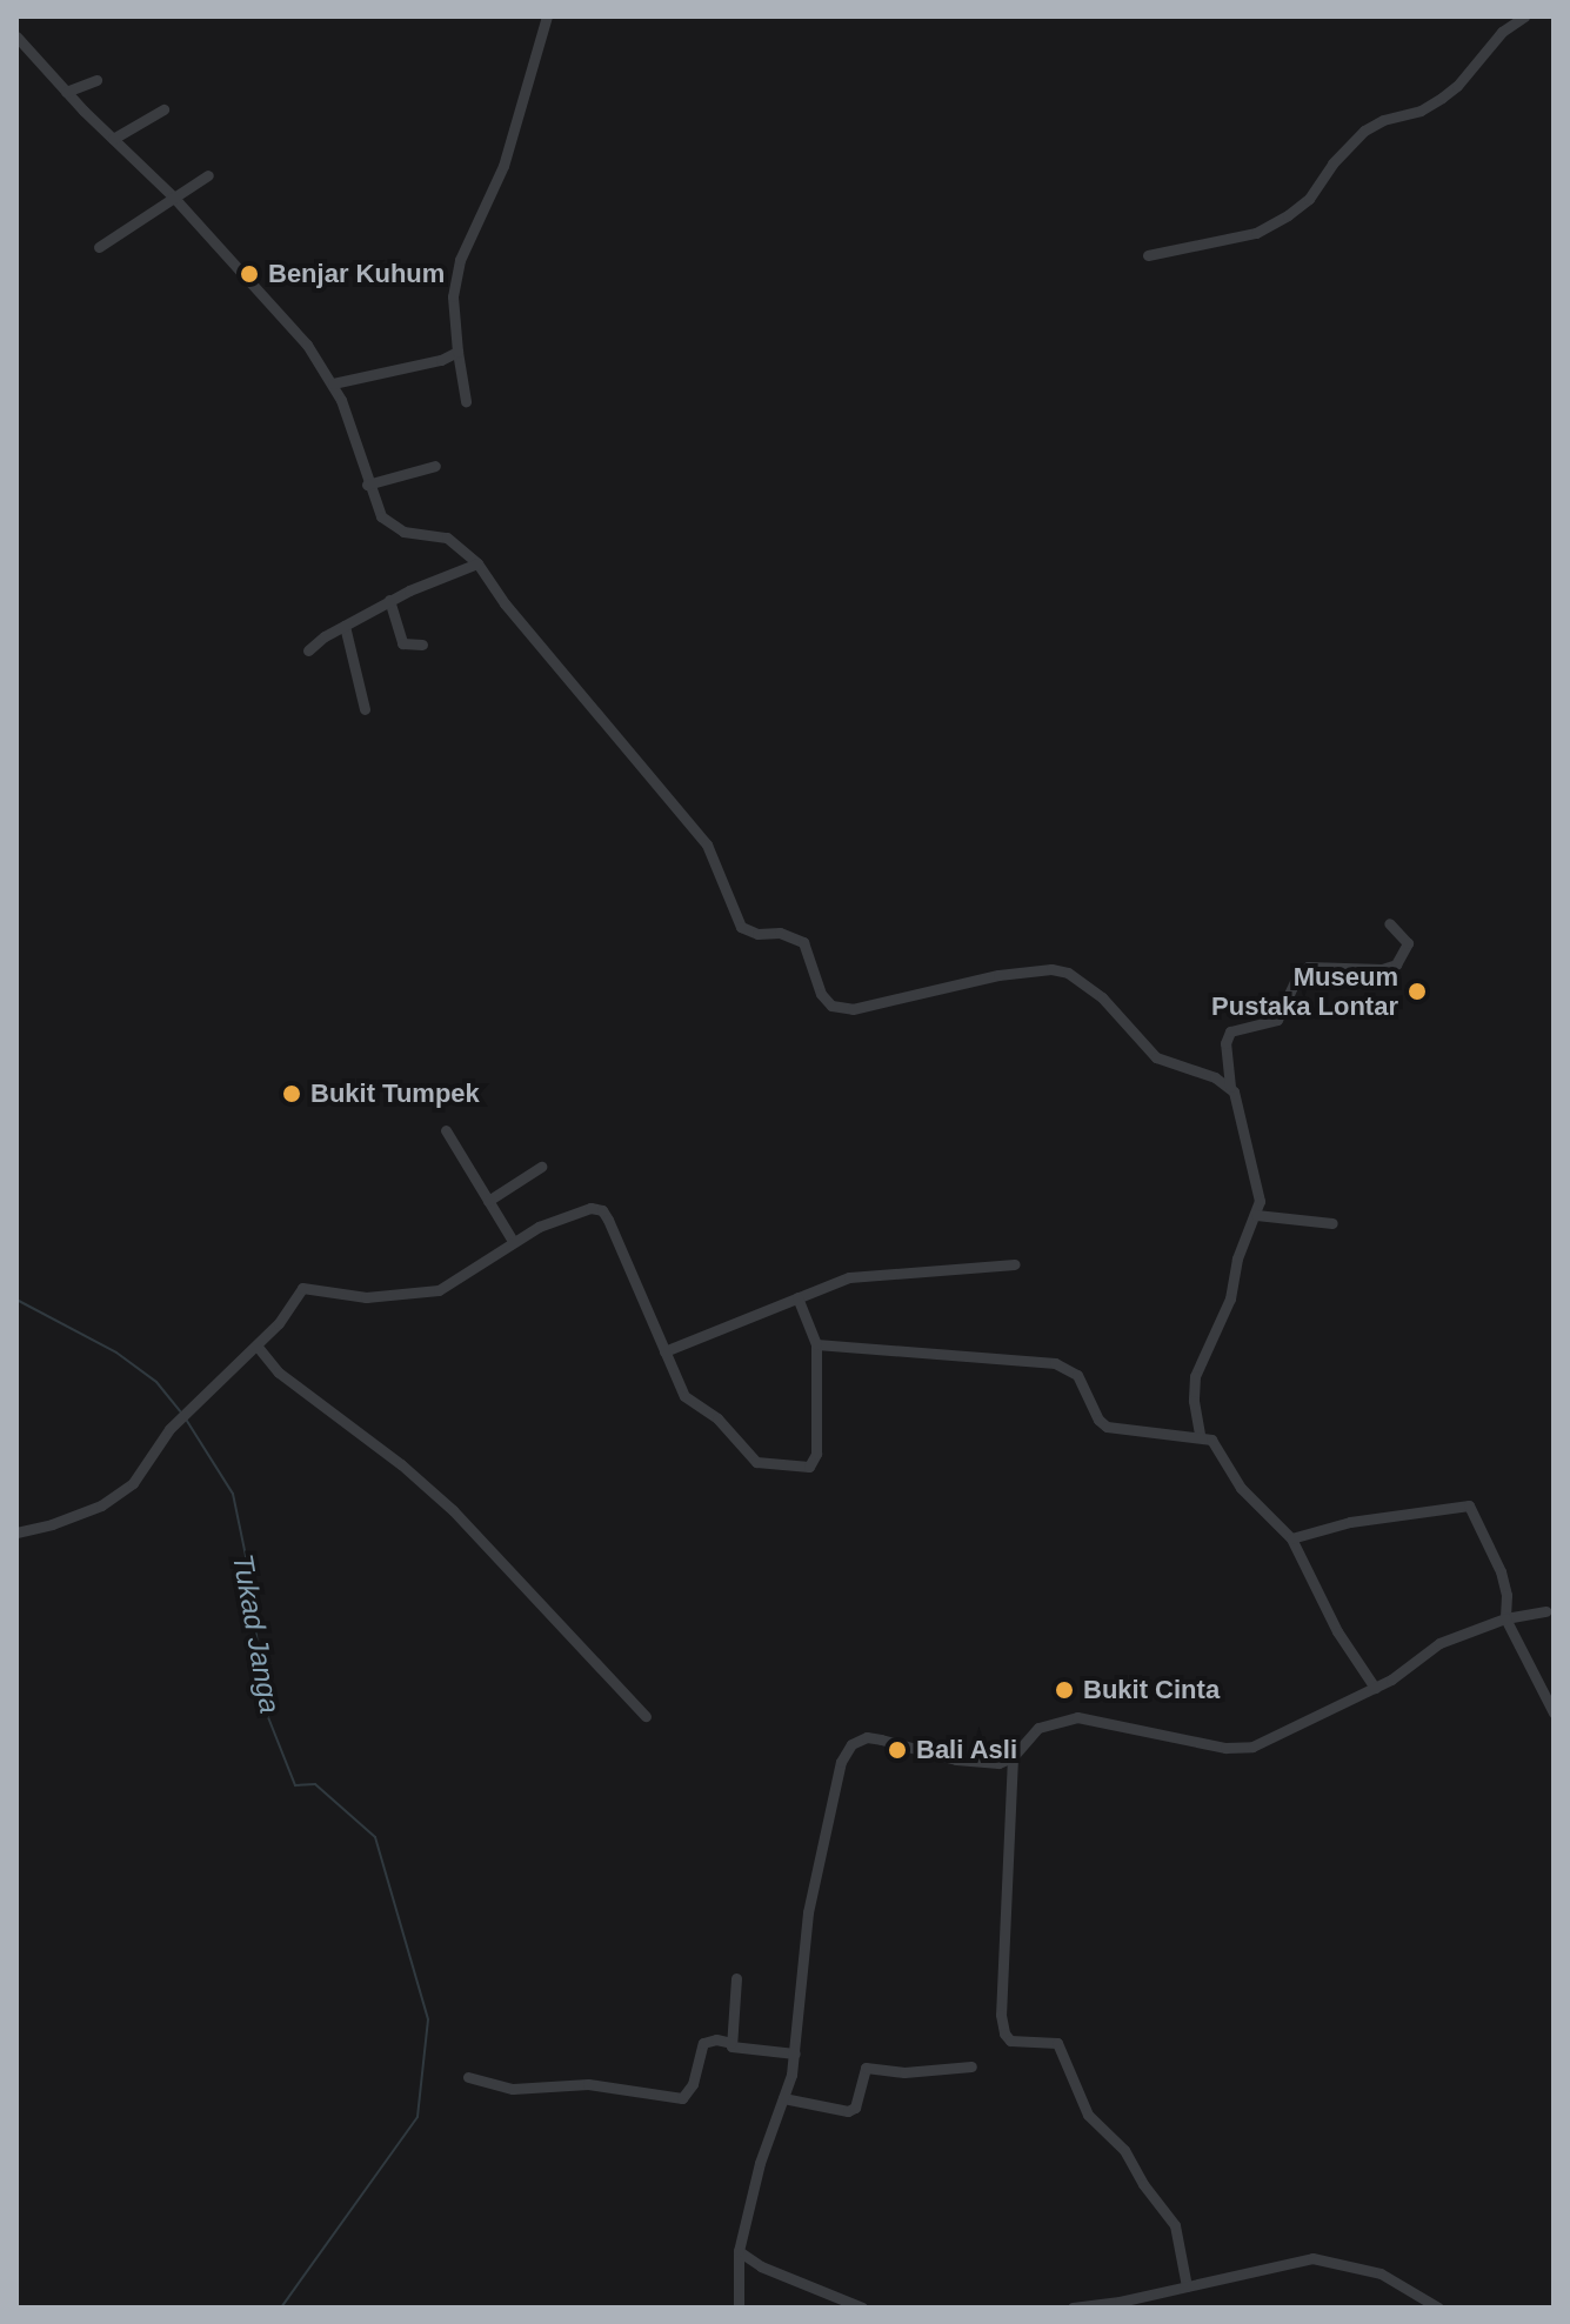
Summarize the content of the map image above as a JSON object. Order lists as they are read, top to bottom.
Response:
{
  "water": ["Tukad Janga"],
  "places": [
    "Benjar Kuhum",
    "Museum Pustaka Lontar",
    "Bukit Tumpek",
    "Bukit Cinta",
    "Bali Asli"
  ]
}
